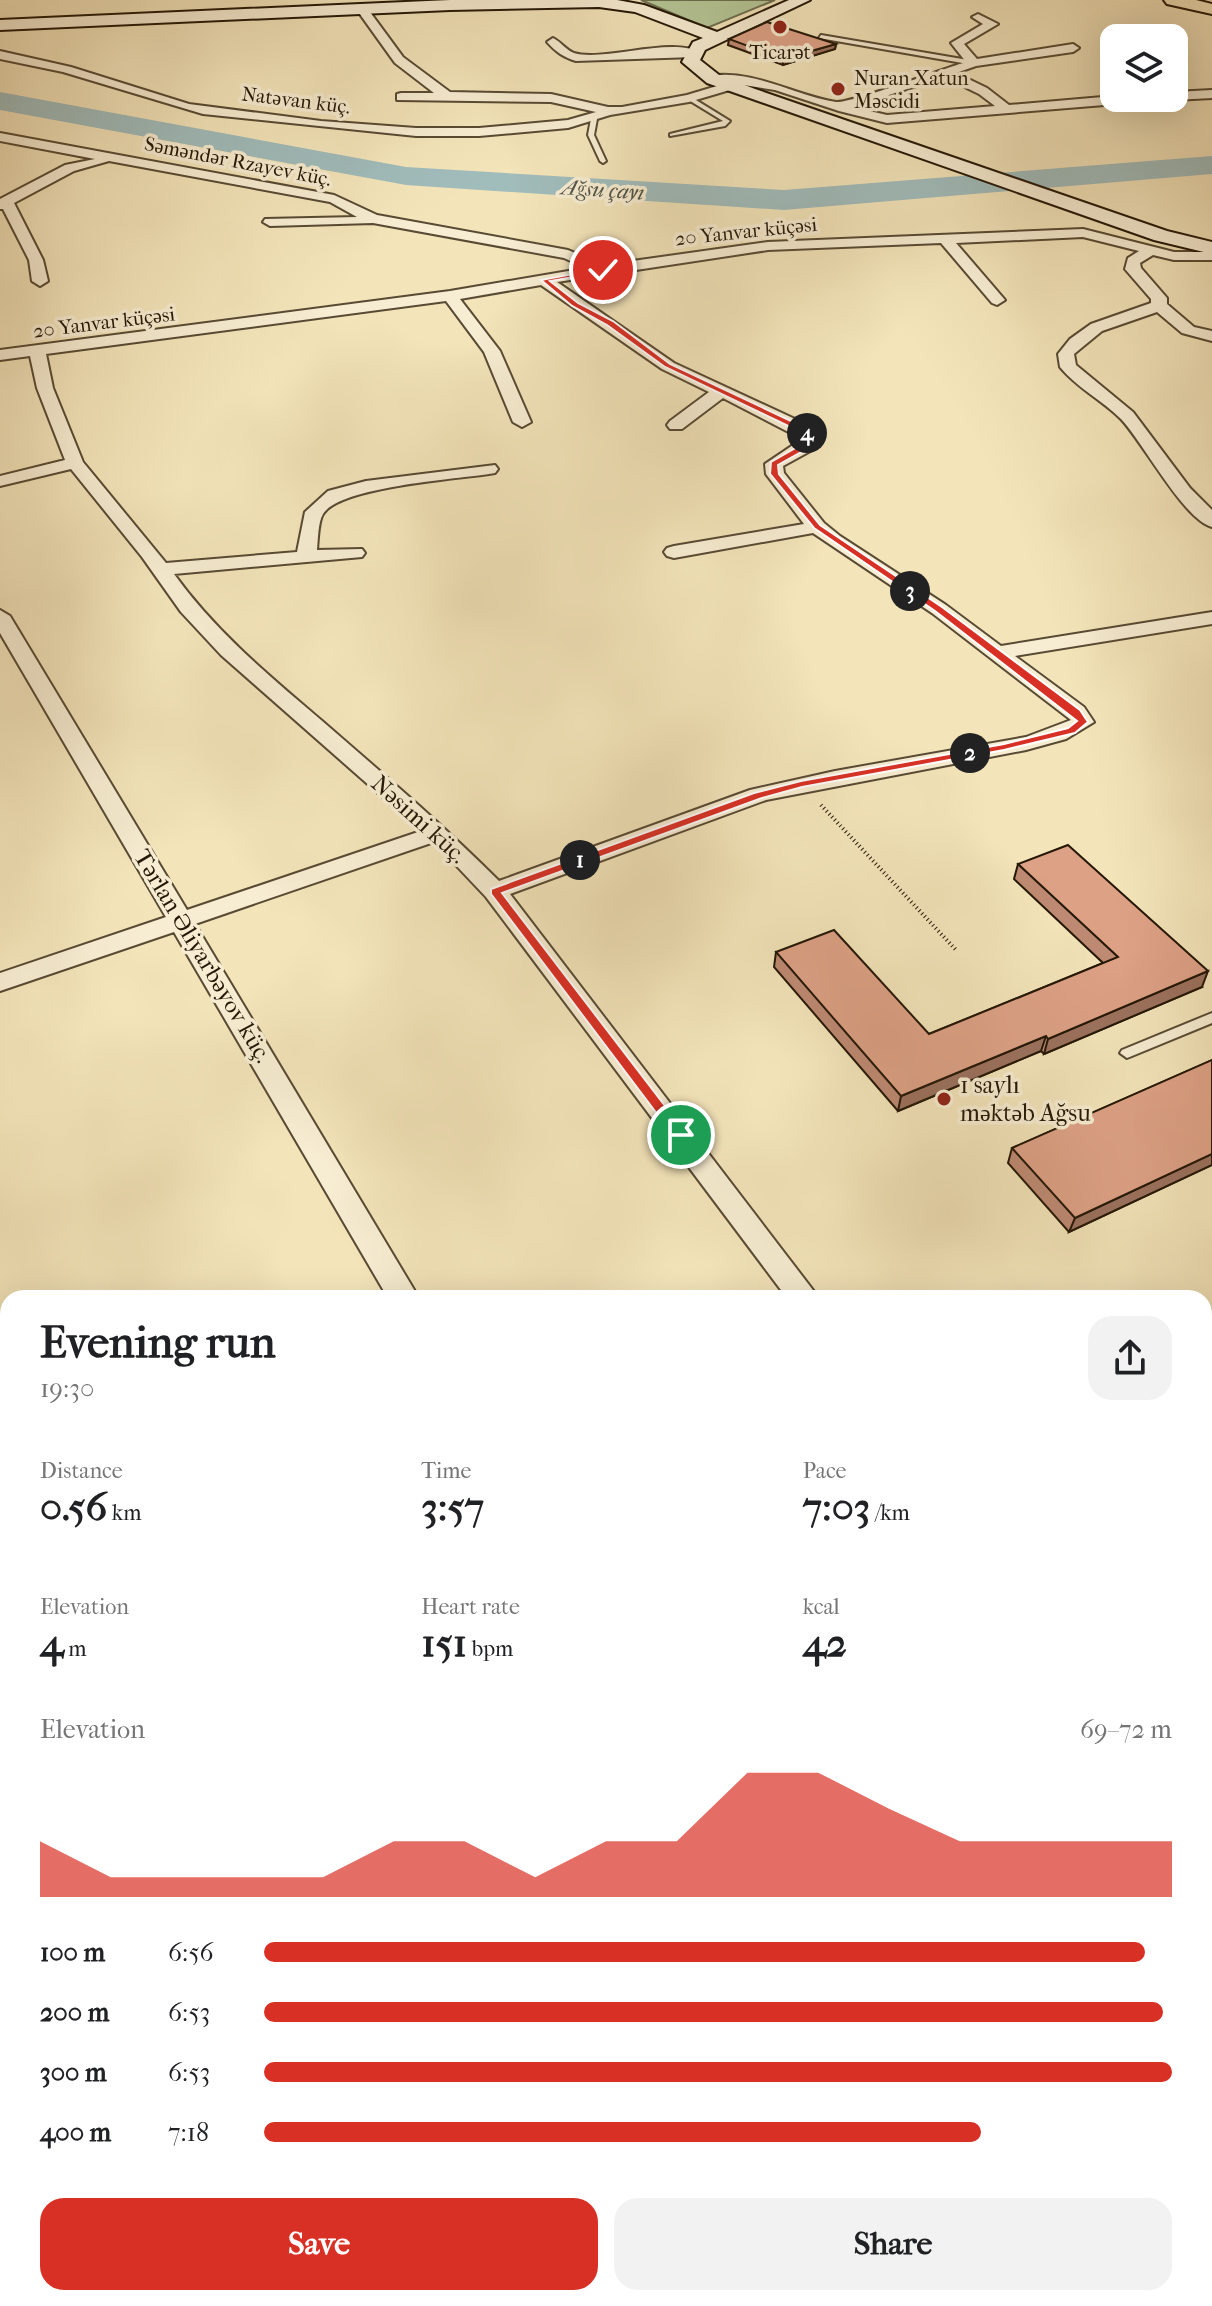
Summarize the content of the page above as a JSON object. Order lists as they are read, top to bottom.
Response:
{
  "streets": {
    "street": [
      "Natəvan küç.",
      "Səməndər Rzayev küç.",
      "20 Yanvar küçəsi",
      "Nəsimi küç.",
      "Tərlan Əliyarbəyov küç."
    ]
  },
  "crossings": [
    ["Səməndər Rzayev küç.", "20 Yanvar küçəsi"],
    ["20 Yanvar küçəsi", "Nəsimi küç."]
  ],
  "water": ["Ağsu çayı"],
  "places": ["Ticarət", "Nuran Xatun Məscidi", "1 saylı məktəb Ağsu"],
  "page": {
    "pins": [
      "4",
      "3",
      "2",
      "1"
    ],
    "heading": ["Evening run", "19:30"],
    "stats": [
      ["Distance", "0.56 km"],
      ["Time", "3:57"],
      ["Pace", "7:03 /km"],
      ["Elevation", "4 m"],
      ["Heart rate", "151 bpm"],
      ["kcal", "42"]
    ],
    "chart": ["Elevation", "69–72 m"],
    "list": [
      {
        "name": "100 m",
        "note": "6:56"
      },
      {
        "name": "200 m",
        "note": "6:53"
      },
      {
        "name": "300 m",
        "note": "6:53"
      },
      {
        "name": "400 m",
        "note": "7:18"
      }
    ],
    "buttons": ["Save", "Share"]
  }
}
